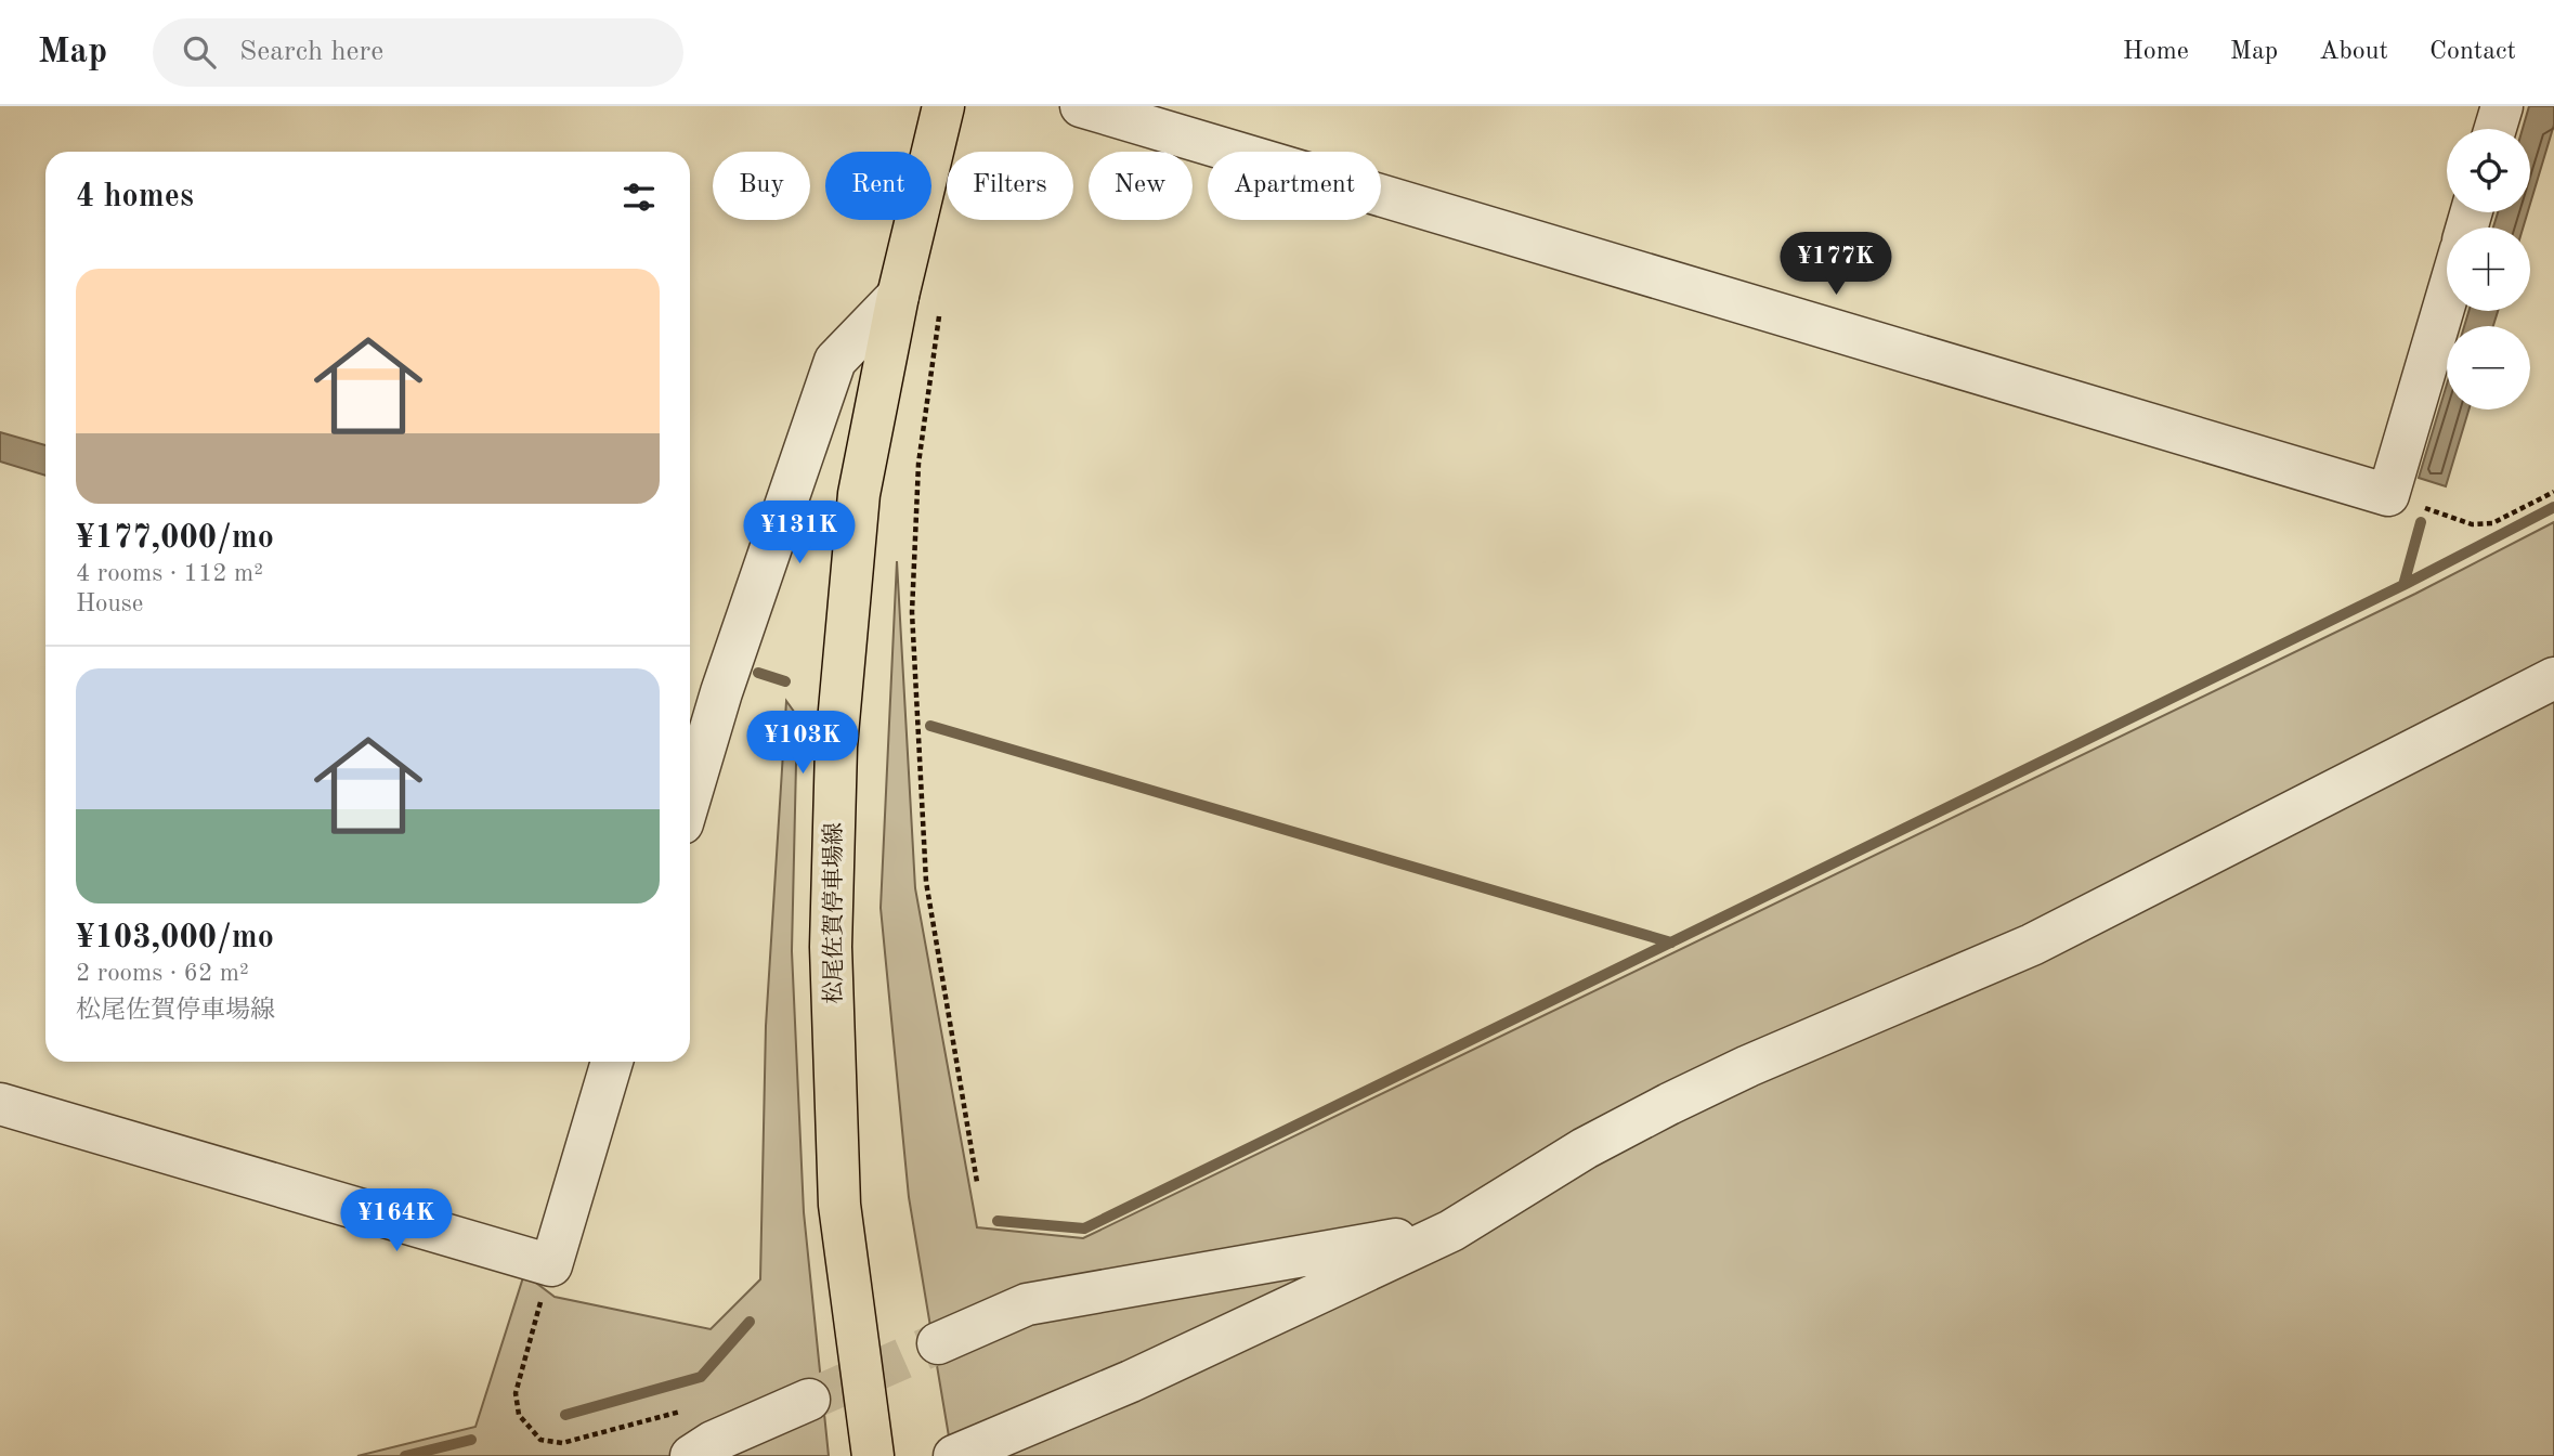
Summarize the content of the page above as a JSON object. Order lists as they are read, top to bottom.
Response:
{
  "streets": {
    "main road": ["松尾佐賀停車場線"]
  },
  "page": {
    "header": "Map",
    "search": "Search here",
    "nav": [
      "Home",
      "Map",
      "About",
      "Contact"
    ],
    "map_buttons": ["+", "−"],
    "chip": [
      "Buy",
      "Rent",
      "Filters",
      "New",
      "Apartment"
    ],
    "heading": "4 homes",
    "price": [
      "¥177K",
      "¥131K",
      "¥103K",
      "¥164K"
    ],
    "list": [
      {
        "name": "¥177,000/mo",
        "note": "4 rooms · 112 m² · House"
      },
      {
        "name": "¥103,000/mo",
        "note": "2 rooms · 62 m² · 松尾佐賀停車場線"
      }
    ]
  }
}
